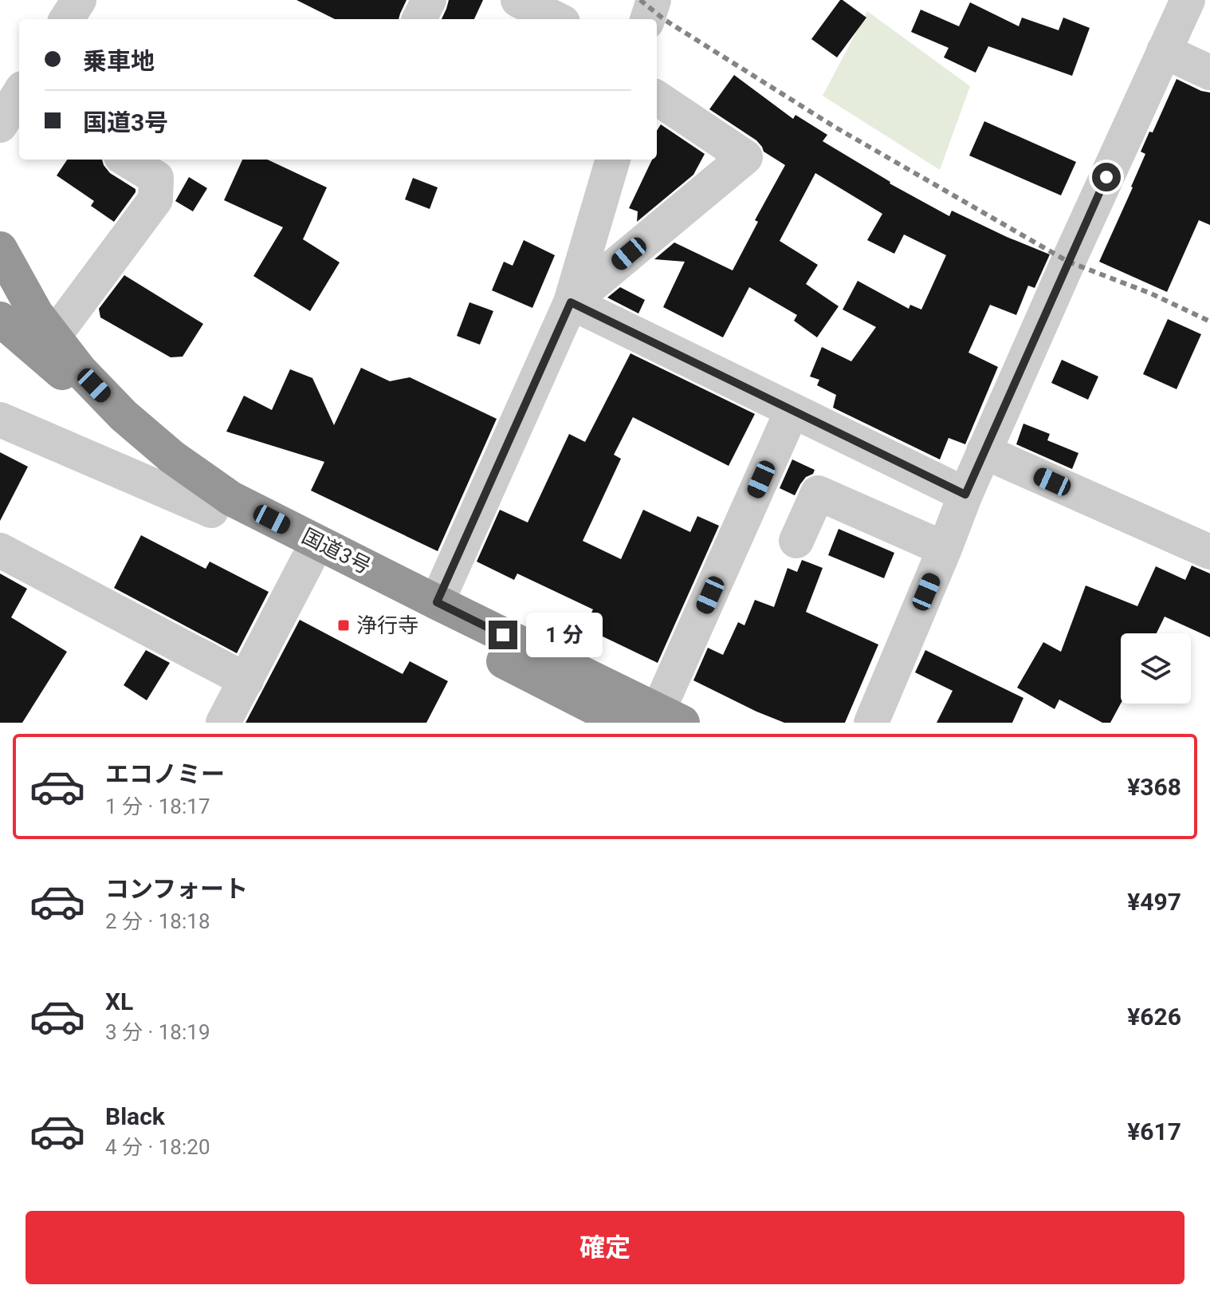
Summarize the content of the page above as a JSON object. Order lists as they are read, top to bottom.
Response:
{
  "streets": {
    "highway": ["国道3号"]
  },
  "places": {
    "transit": ["浄行寺"]
  },
  "page": {
    "banner": ["乗車地", "国道3号"],
    "bubble": "1 分",
    "list": [
      {
        "name": "エコノミー",
        "note": "1 分 · 18:17",
        "value": "¥368"
      },
      {
        "name": "コンフォート",
        "note": "2 分 · 18:18",
        "value": "¥497"
      },
      {
        "name": "XL",
        "note": "3 分 · 18:19",
        "value": "¥626"
      },
      {
        "name": "Black",
        "note": "4 分 · 18:20",
        "value": "¥617"
      }
    ],
    "buttons": "確定"
  }
}
